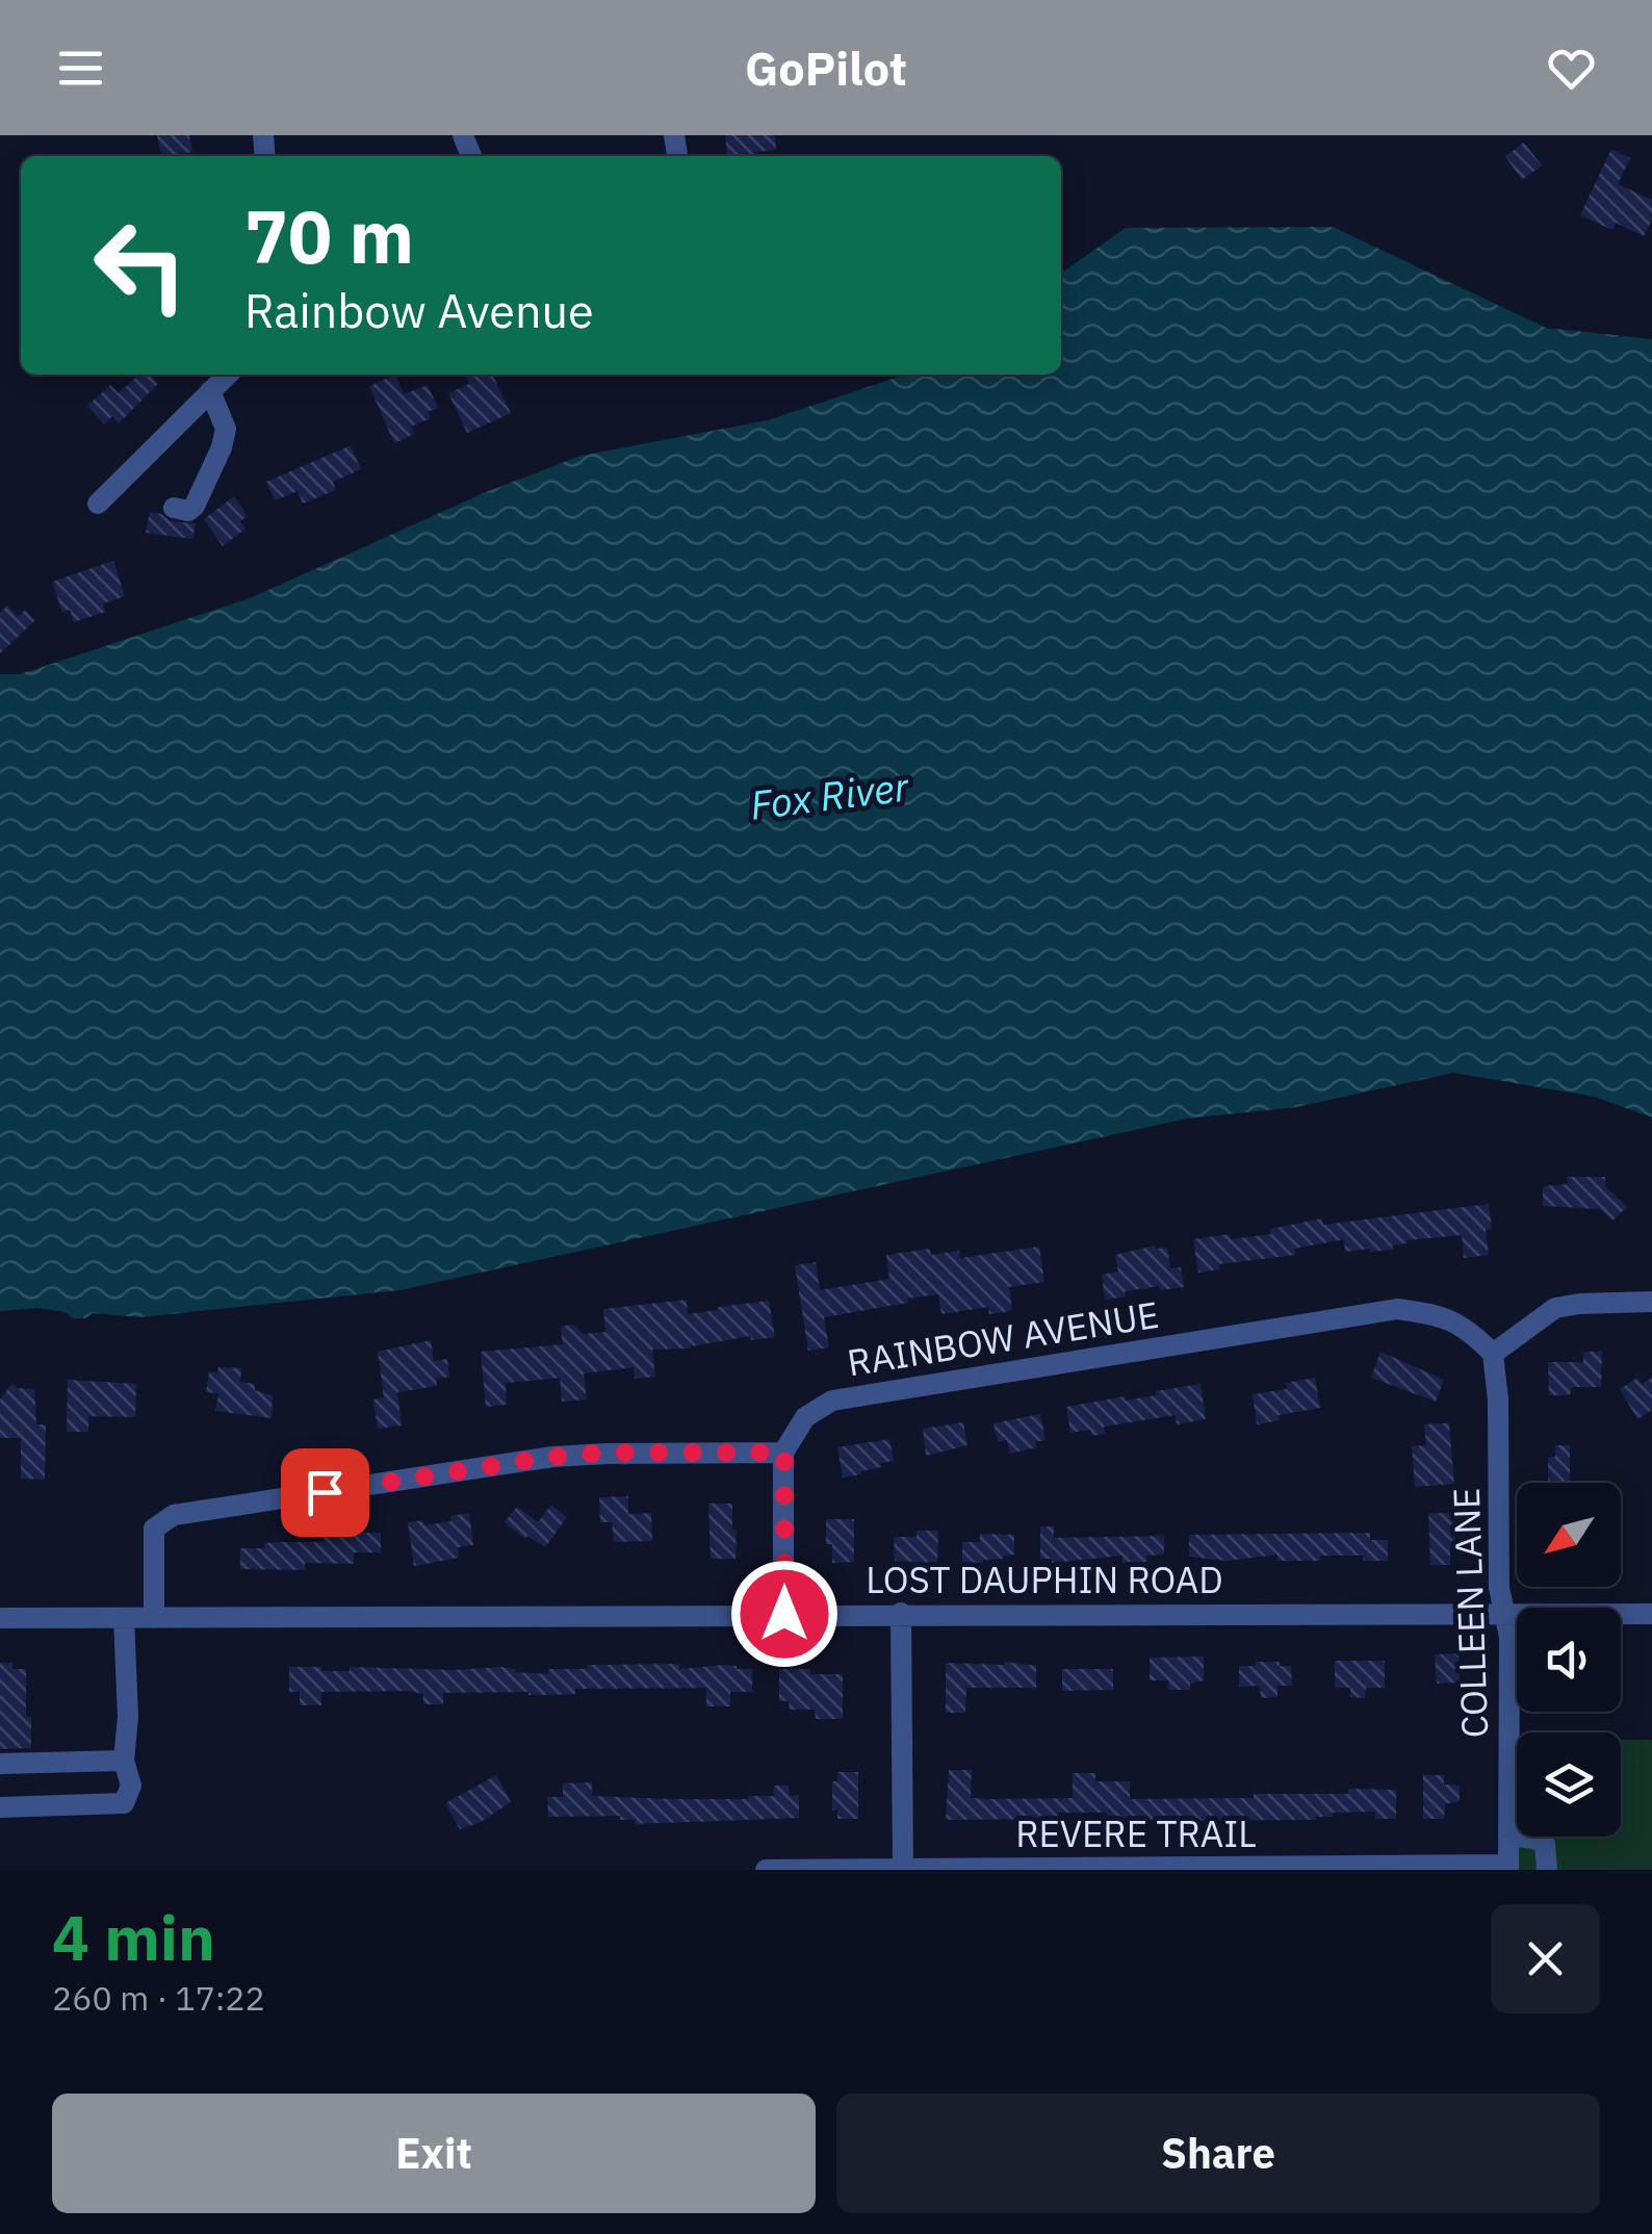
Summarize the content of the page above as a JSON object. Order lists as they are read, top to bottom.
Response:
{
  "streets": {
    "street": [
      "RAINBOW AVENUE",
      "LOST DAUPHIN ROAD",
      "COLLEEN LANE",
      "REVERE TRAIL"
    ]
  },
  "crossings": [
    ["RAINBOW AVENUE", "COLLEEN LANE"],
    ["LOST DAUPHIN ROAD", "COLLEEN LANE"],
    ["COLLEEN LANE", "REVERE TRAIL"]
  ],
  "water": ["Fox River"],
  "north": "bottom left",
  "page": {
    "header": "GoPilot",
    "turn": ["70 m", "Rainbow Avenue"],
    "heading": ["4 min", "260 m · 17:22"],
    "buttons": ["Exit", "Share"]
  }
}
